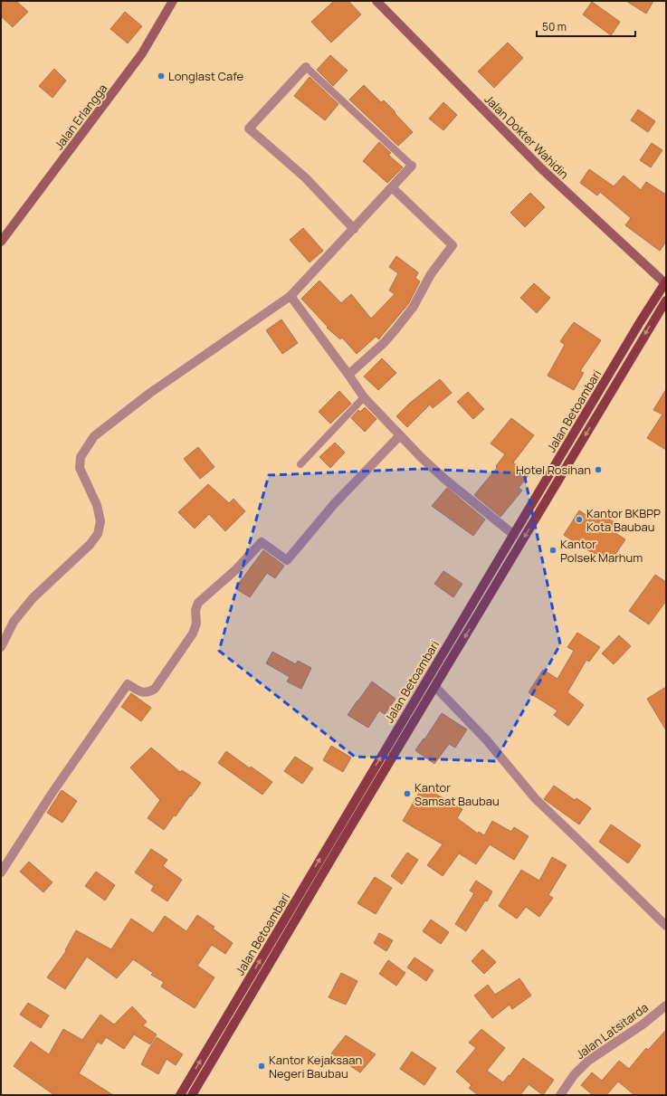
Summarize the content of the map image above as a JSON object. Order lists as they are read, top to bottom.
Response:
{
  "streets": {
    "main road": ["Jalan Betoambari"],
    "street": ["Jalan Erlangga", "Jalan Dokter Wahidin", "Jalan Latsitarda"]
  },
  "crossings": [
    ["Jalan Dokter Wahidin", "Jalan Betoambari"]
  ],
  "places": [
    "Longlast Cafe",
    "Hotel Rosihan",
    "Kantor BKBPP Kota Baubau",
    "Kantor Polsek Marhum",
    "Kantor Samsat Baubau",
    "Kantor Kejaksaan Negeri Baubau"
  ],
  "scale_bar": "50 m"
}
